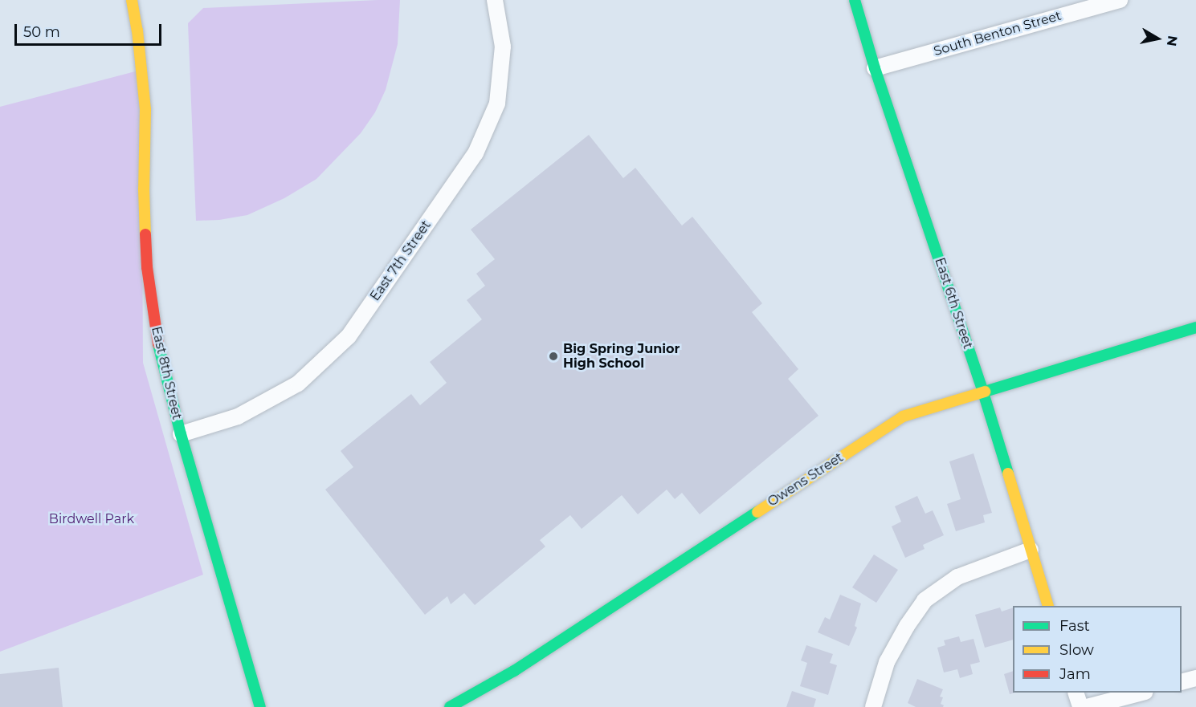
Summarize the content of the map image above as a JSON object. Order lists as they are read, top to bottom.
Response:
{
  "streets": {
    "street": [
      "South Benton Street",
      "East 7th Street",
      "East 6th Street",
      "East 8th Street",
      "Owens Street"
    ]
  },
  "crossings": [
    ["South Benton Street", "East 6th Street"],
    ["East 7th Street", "East 8th Street"],
    ["East 6th Street", "Owens Street"]
  ],
  "parks": ["Birdwell Park"],
  "places": ["Big Spring Junior High School"],
  "legend": ["Fast", "Slow", "Jam"],
  "scale_bar": "50 m",
  "north": "right"
}
